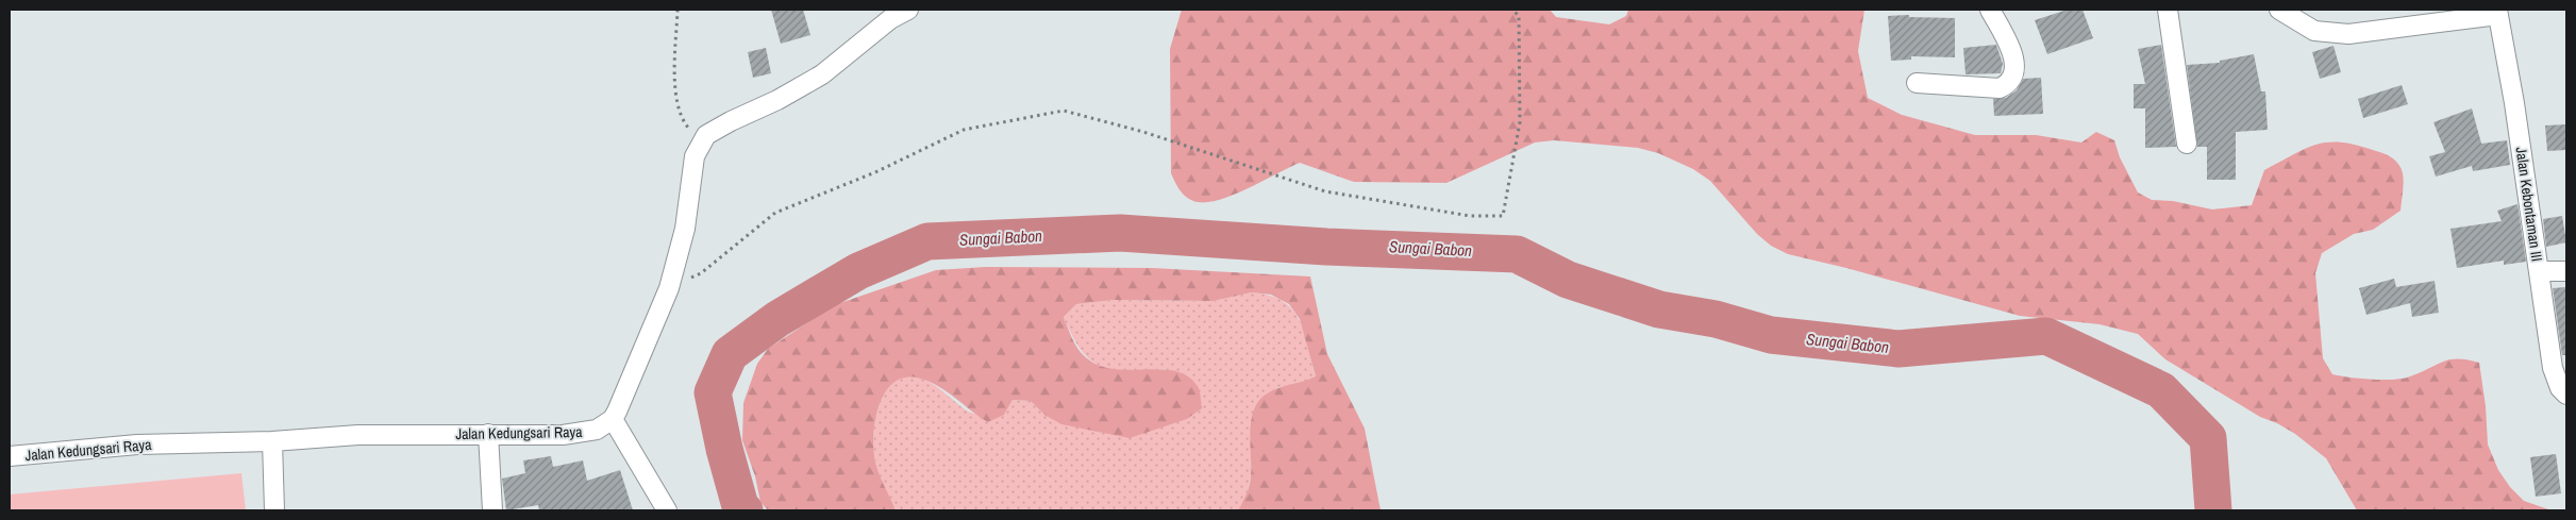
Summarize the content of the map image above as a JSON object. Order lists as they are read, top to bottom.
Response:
{
  "streets": {
    "street": ["Jalan Kebontaman III", "Jalan Kedungsari Raya"]
  },
  "water": ["Sungai Babon"]
}
